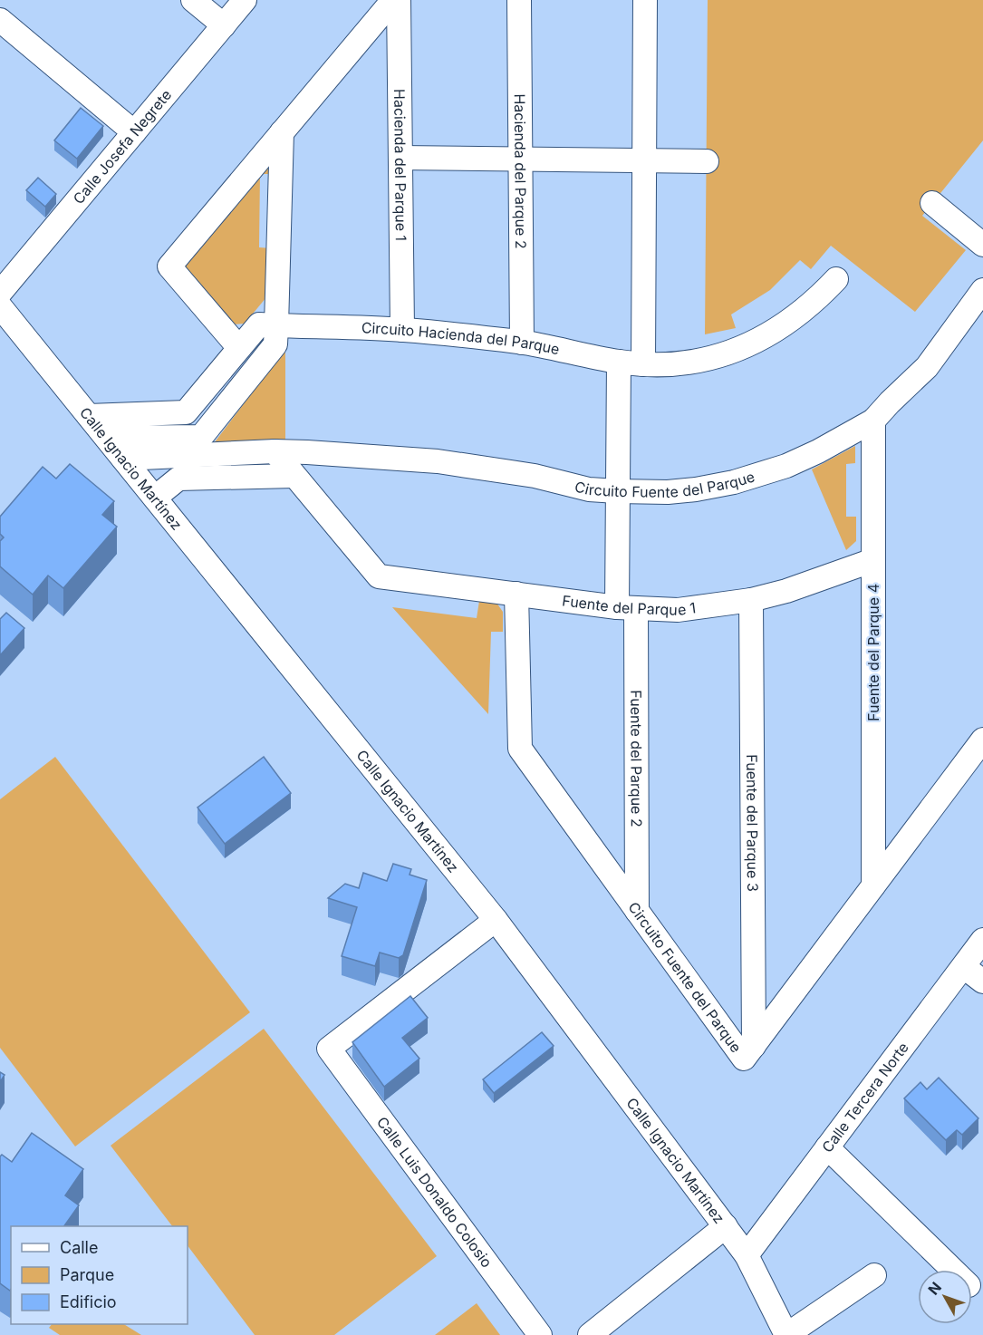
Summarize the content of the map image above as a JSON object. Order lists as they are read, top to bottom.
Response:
{
  "streets": {
    "street": [
      "Calle Josefa Negrete",
      "Hacienda del Parque 1",
      "Hacienda del Parque 2",
      "Circuito Hacienda del Parque",
      "Calle Ignacio Martínez",
      "Circuito Fuente del Parque",
      "Fuente del Parque 1",
      "Fuente del Parque 4",
      "Fuente del Parque 2",
      "Fuente del Parque 3",
      "Calle Tercera Norte",
      "Calle Luis Donaldo Colosio"
    ]
  },
  "crossings": [
    ["Hacienda del Parque 1", "Circuito Hacienda del Parque"],
    ["Hacienda del Parque 2", "Circuito Hacienda del Parque"],
    ["Circuito Hacienda del Parque", "Calle Ignacio Martínez"],
    ["Circuito Hacienda del Parque", "Fuente del Parque 2"],
    ["Calle Ignacio Martínez", "Circuito Fuente del Parque"],
    ["Calle Ignacio Martínez", "Calle Tercera Norte"],
    ["Calle Ignacio Martínez", "Calle Luis Donaldo Colosio"],
    ["Circuito Fuente del Parque", "Fuente del Parque 1"],
    ["Circuito Fuente del Parque", "Fuente del Parque 4"],
    ["Circuito Fuente del Parque", "Fuente del Parque 2"],
    ["Circuito Fuente del Parque", "Fuente del Parque 3"],
    ["Fuente del Parque 1", "Fuente del Parque 4"],
    ["Fuente del Parque 1", "Fuente del Parque 2"],
    ["Fuente del Parque 1", "Fuente del Parque 3"]
  ],
  "legend": ["Calle", "Parque", "Edificio"],
  "north": "top left"
}
